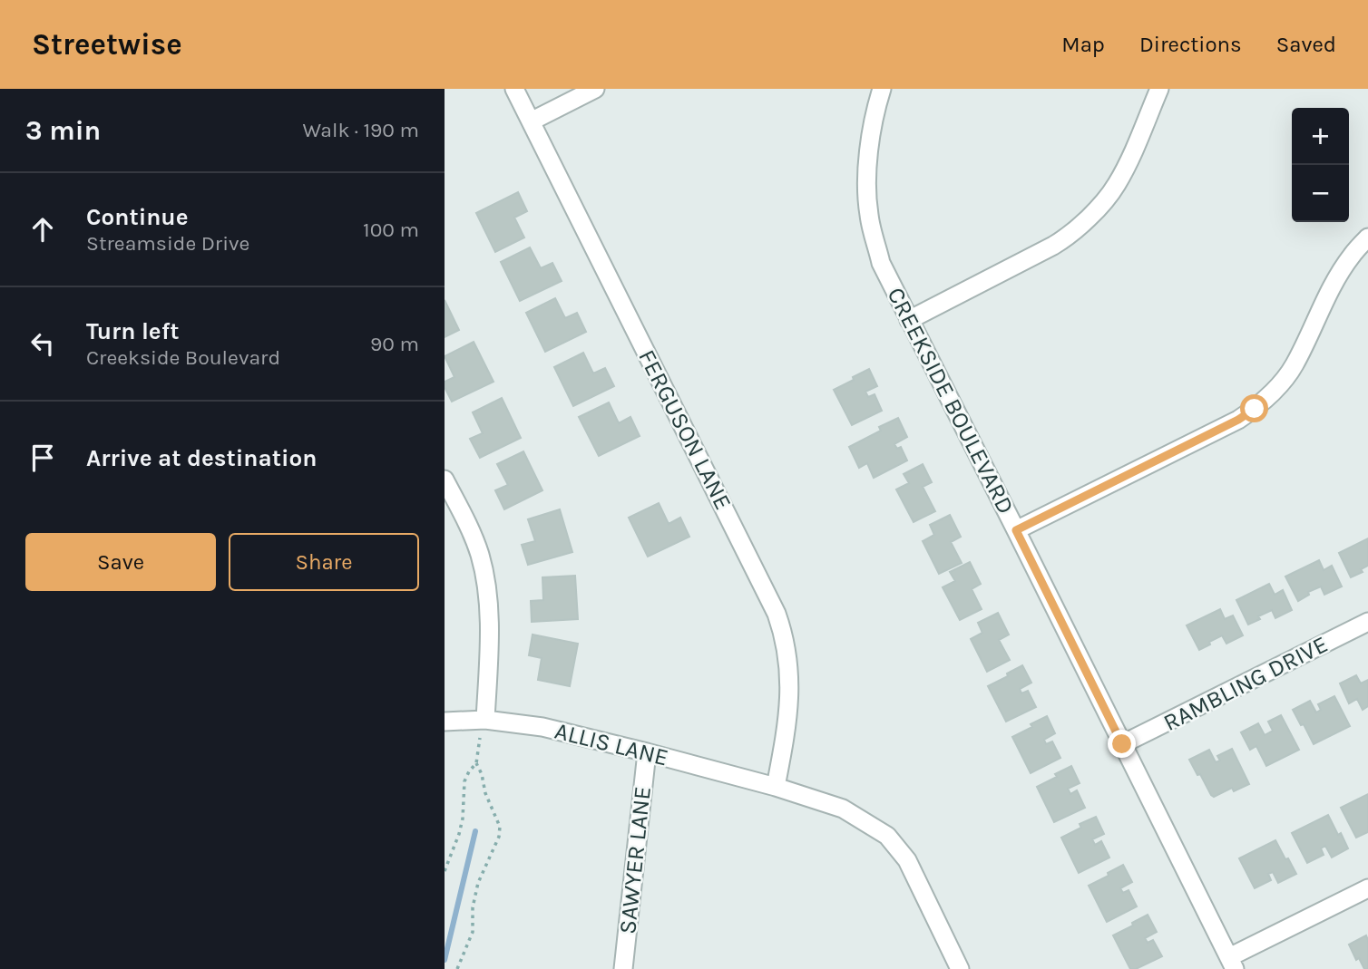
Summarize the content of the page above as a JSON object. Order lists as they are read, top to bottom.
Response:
{
  "streets": {
    "street": [
      "CREEKSIDE BOULEVARD",
      "FERGUSON LANE",
      "RAMBLING DRIVE",
      "ALLIS LANE",
      "SAWYER LANE"
    ]
  },
  "crossings": [
    ["CREEKSIDE BOULEVARD", "RAMBLING DRIVE"],
    ["FERGUSON LANE", "ALLIS LANE"],
    ["ALLIS LANE", "SAWYER LANE"]
  ],
  "page": {
    "header": "Streetwise",
    "nav": ["Map", "Directions", "Saved"],
    "heading": ["3 min", "Walk · 190 m"],
    "map_buttons": ["+", "−"],
    "list": [
      ["Continue", "Streamside Drive", "100 m"],
      ["Turn left", "Creekside Boulevard", "90 m"],
      "Arrive at destination"
    ],
    "buttons": ["Save", "Share"]
  }
}
